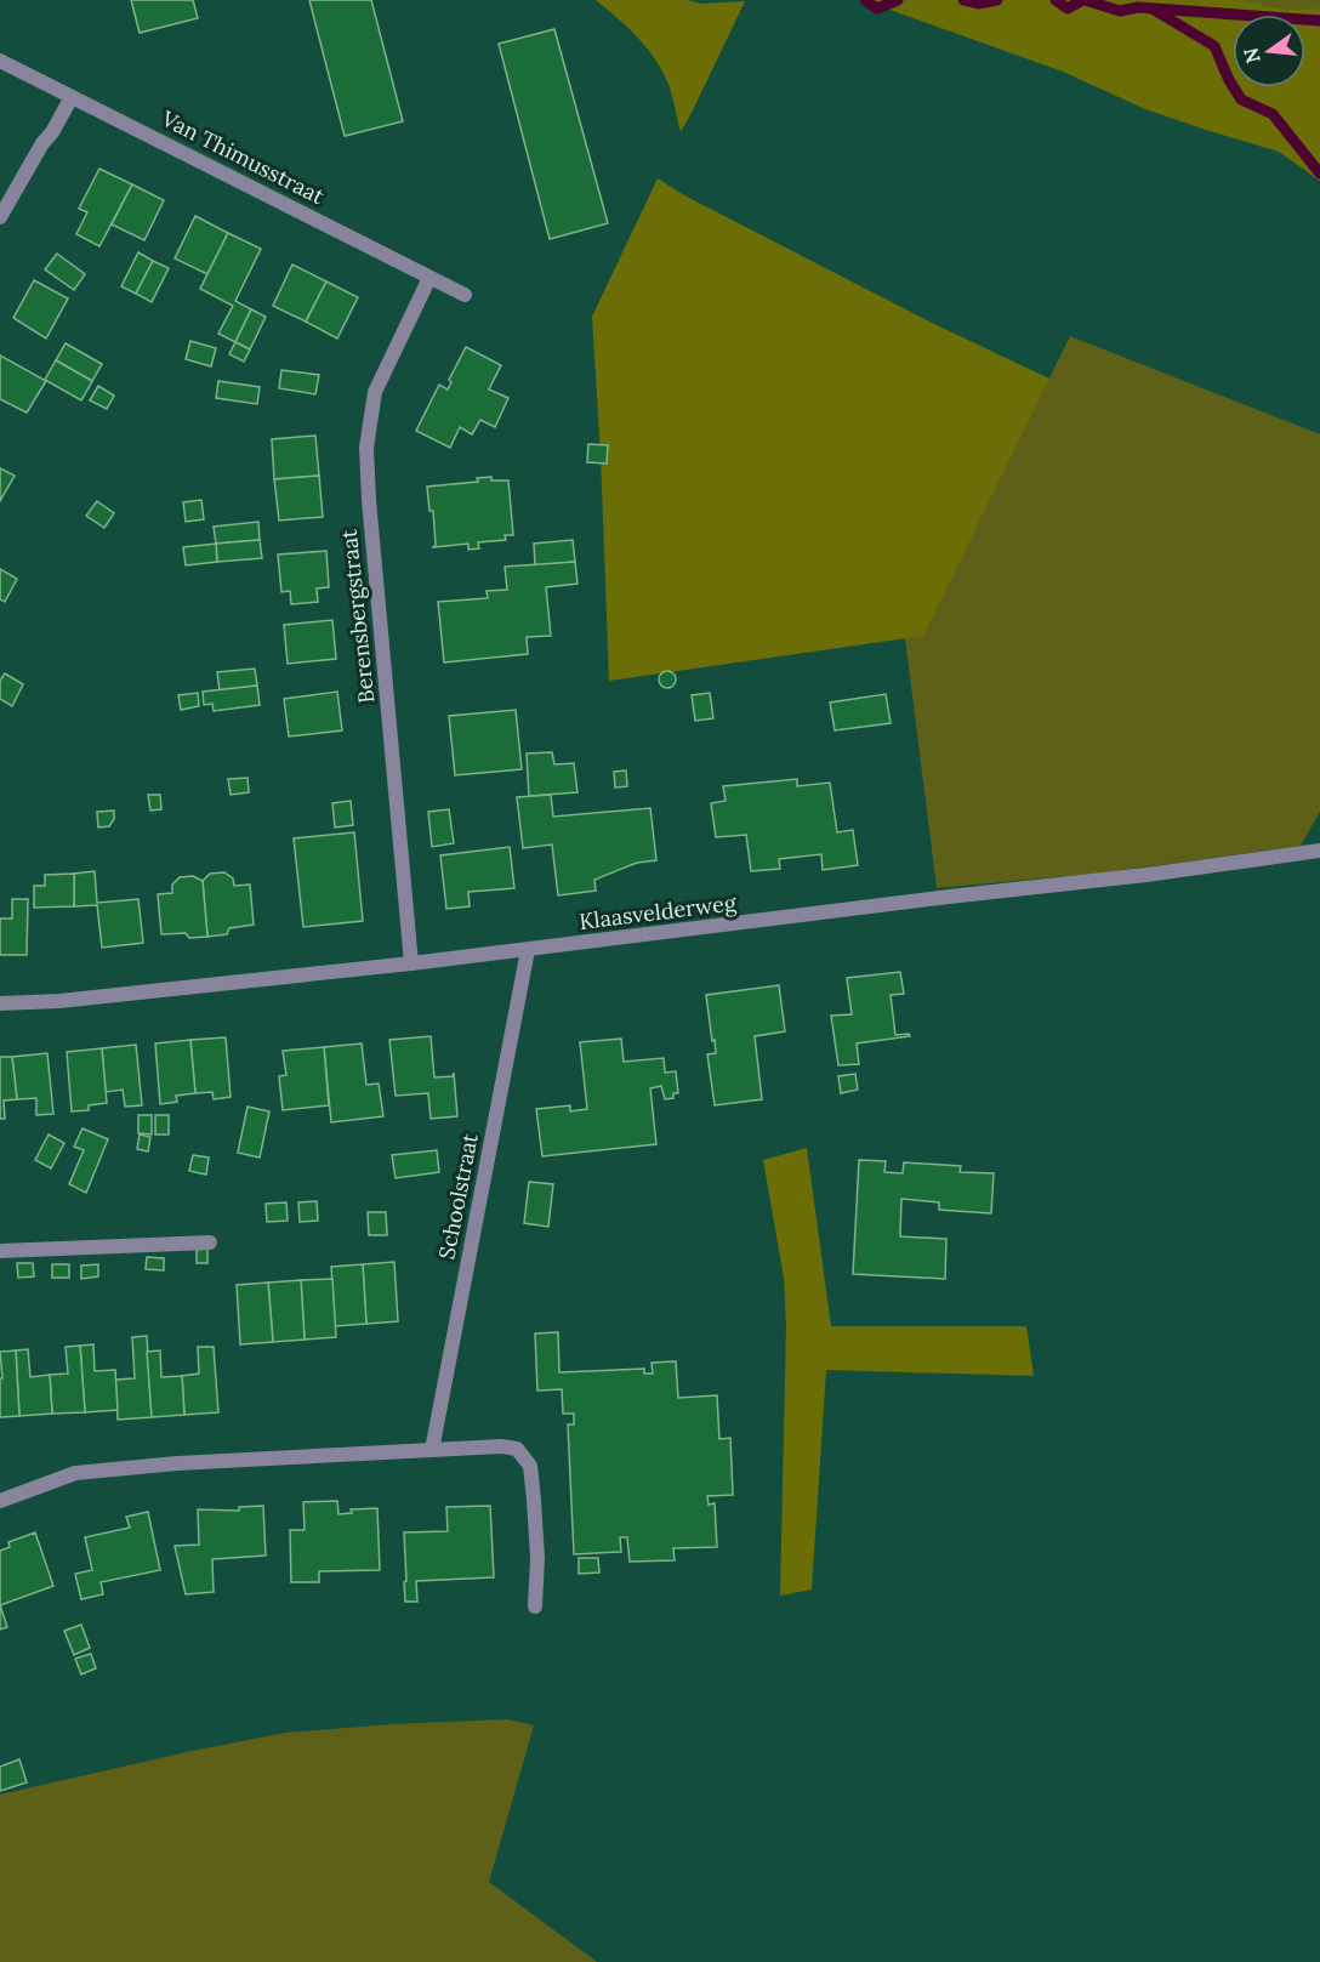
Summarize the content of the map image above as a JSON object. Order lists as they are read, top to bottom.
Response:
{
  "streets": {
    "street": [
      "Van Thimusstraat",
      "Berensbergstraat",
      "Klaasvelderweg",
      "Schoolstraat"
    ]
  },
  "crossings": [
    ["Van Thimusstraat", "Berensbergstraat"],
    ["Berensbergstraat", "Klaasvelderweg"],
    ["Klaasvelderweg", "Schoolstraat"]
  ],
  "north": "left"
}
